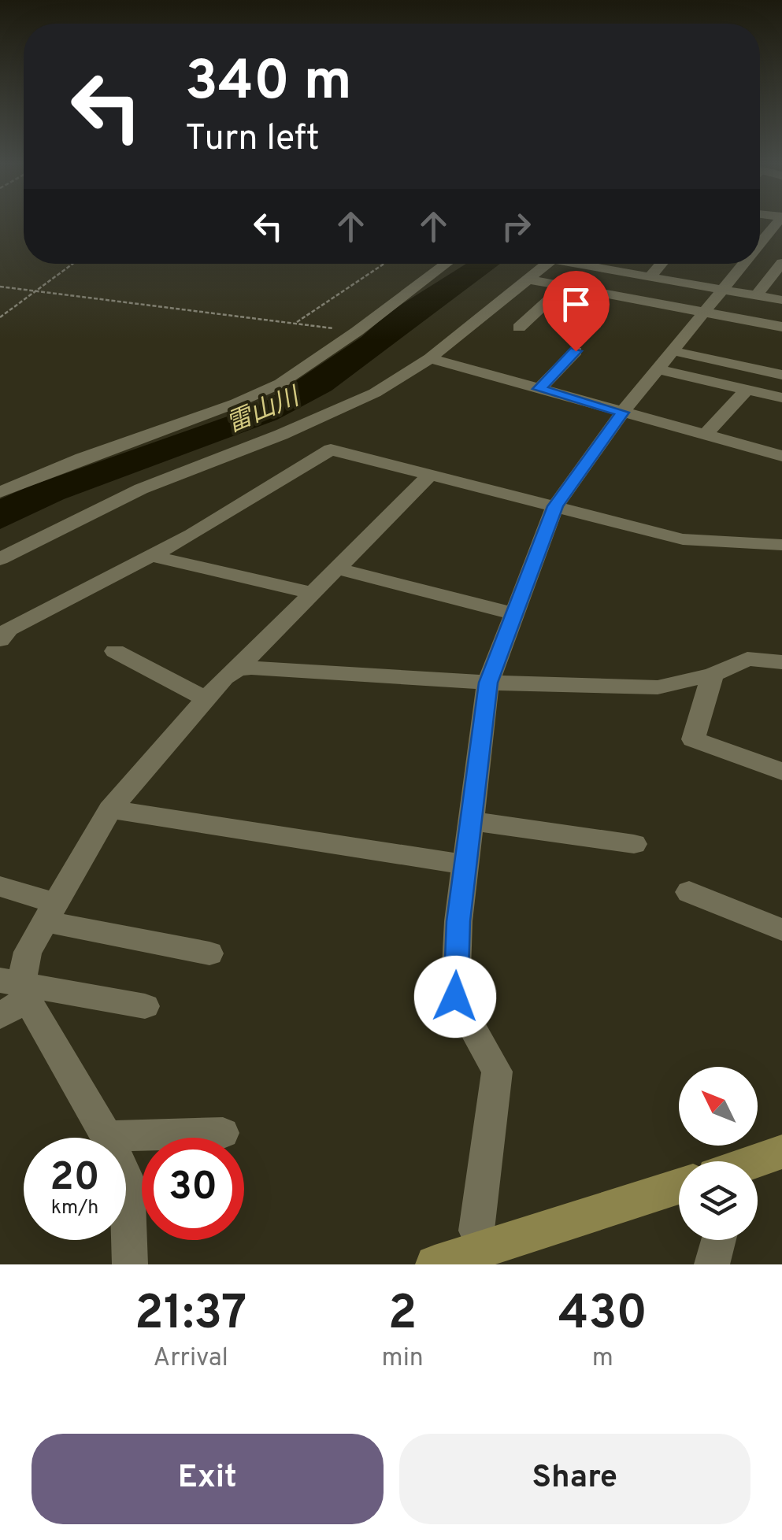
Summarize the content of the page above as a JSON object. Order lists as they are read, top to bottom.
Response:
{
  "water": ["雷山川"],
  "north": "top left",
  "page": {
    "turn": ["340 m", "Turn left"],
    "speed": "20 km/h",
    "limit": "30",
    "eta": [
      "21:37",
      "Arrival",
      "2",
      "min",
      "430",
      "m"
    ],
    "buttons": ["Exit", "Share"]
  }
}
